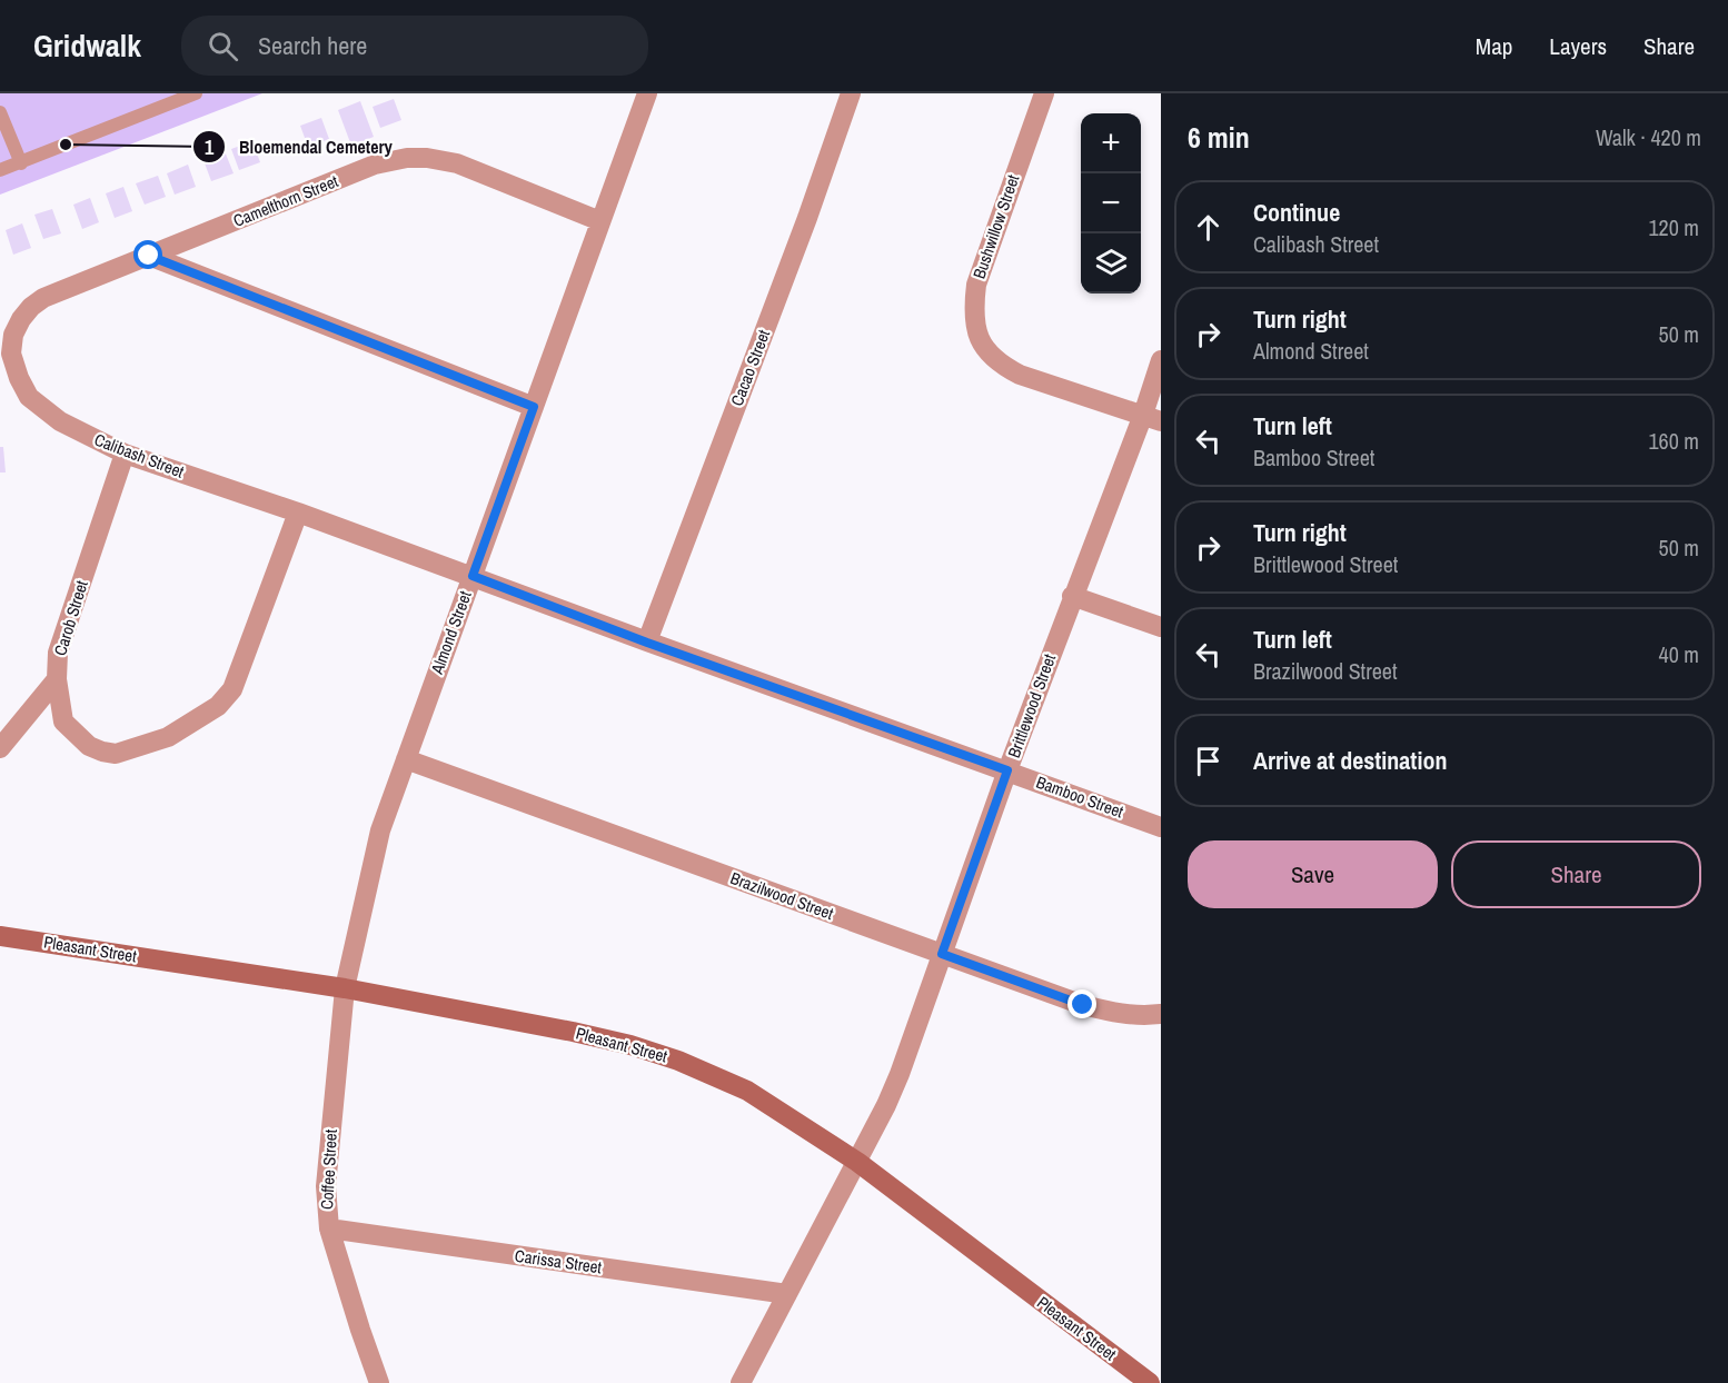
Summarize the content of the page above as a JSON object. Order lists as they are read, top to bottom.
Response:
{
  "streets": {
    "street": [
      "Camelthorn Street",
      "Bushwillow Street",
      "Cacao Street",
      "Calibash Street",
      "Carob Street",
      "Almond Street",
      "Brittlewood Street",
      "Bamboo Street",
      "Brazilwood Street",
      "Pleasant Street",
      "Coffee Street",
      "Carissa Street"
    ]
  },
  "crossings": [
    ["Camelthorn Street", "Calibash Street"],
    ["Camelthorn Street", "Almond Street"],
    ["Bushwillow Street", "Brittlewood Street"],
    ["Cacao Street", "Bamboo Street"],
    ["Calibash Street", "Carob Street"],
    ["Calibash Street", "Almond Street"],
    ["Calibash Street", "Bamboo Street"],
    ["Almond Street", "Bamboo Street"],
    ["Almond Street", "Brazilwood Street"],
    ["Almond Street", "Pleasant Street"],
    ["Almond Street", "Coffee Street"],
    ["Brittlewood Street", "Bamboo Street"],
    ["Brittlewood Street", "Brazilwood Street"],
    ["Brittlewood Street", "Pleasant Street"],
    ["Pleasant Street", "Coffee Street"],
    ["Coffee Street", "Carissa Street"]
  ],
  "places": ["Bloemendal Cemetery"],
  "page": {
    "header": "Gridwalk",
    "search": "Search here",
    "nav": ["Map", "Layers", "Share"],
    "heading": ["6 min", "Walk · 420 m"],
    "map_buttons": ["+", "−"],
    "list": [
      ["Continue", "Calibash Street", "120 m"],
      ["Turn right", "Almond Street", "50 m"],
      ["Turn left", "Bamboo Street", "160 m"],
      ["Turn right", "Brittlewood Street", "50 m"],
      ["Turn left", "Brazilwood Street", "40 m"],
      "Arrive at destination"
    ],
    "buttons": ["Save", "Share"]
  }
}
